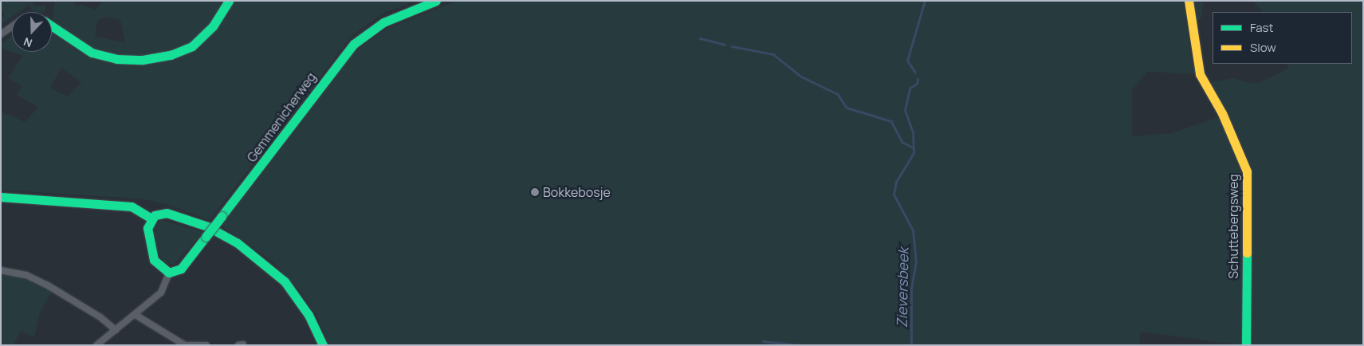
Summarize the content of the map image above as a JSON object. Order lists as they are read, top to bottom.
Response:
{
  "streets": {
    "street": ["Gemmenicherweg", "Schuttebergsweg"]
  },
  "water": ["Zieversbeek"],
  "places": ["Bokkebosje"],
  "legend": ["Fast", "Slow"],
  "north": "bottom"
}
